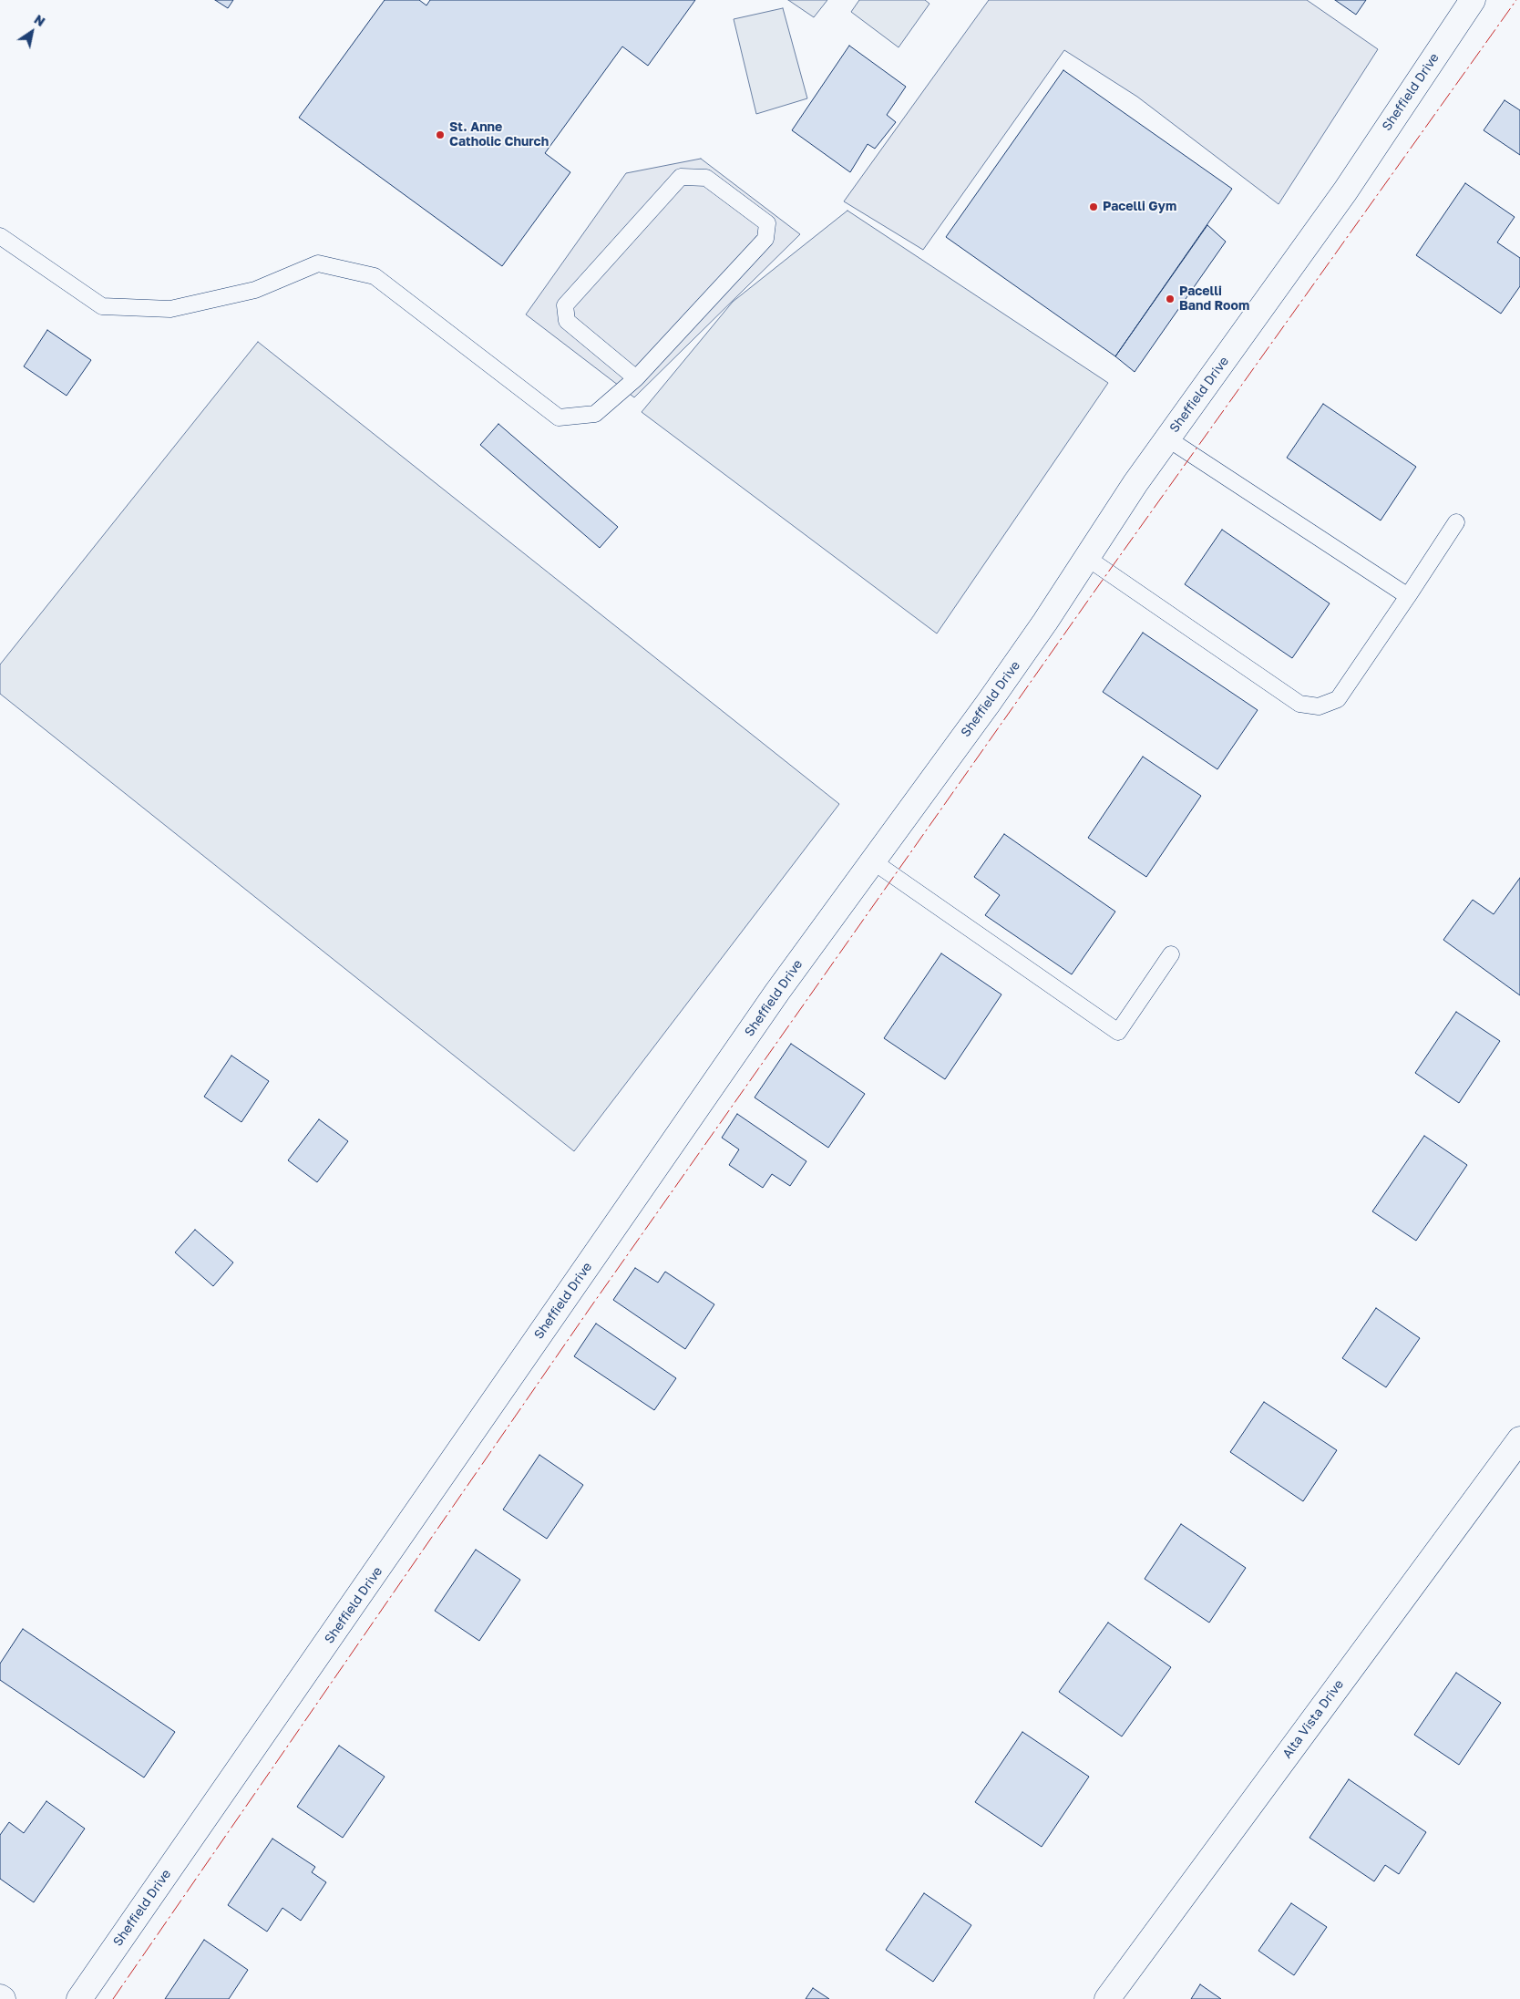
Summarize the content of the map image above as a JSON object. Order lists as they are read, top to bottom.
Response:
{
  "streets": {
    "street": ["Sheffield Drive", "Alta Vista Drive"]
  },
  "places": ["St. Anne Catholic Church", "Pacelli Gym", "Pacelli Band Room"],
  "north": "top right"
}
